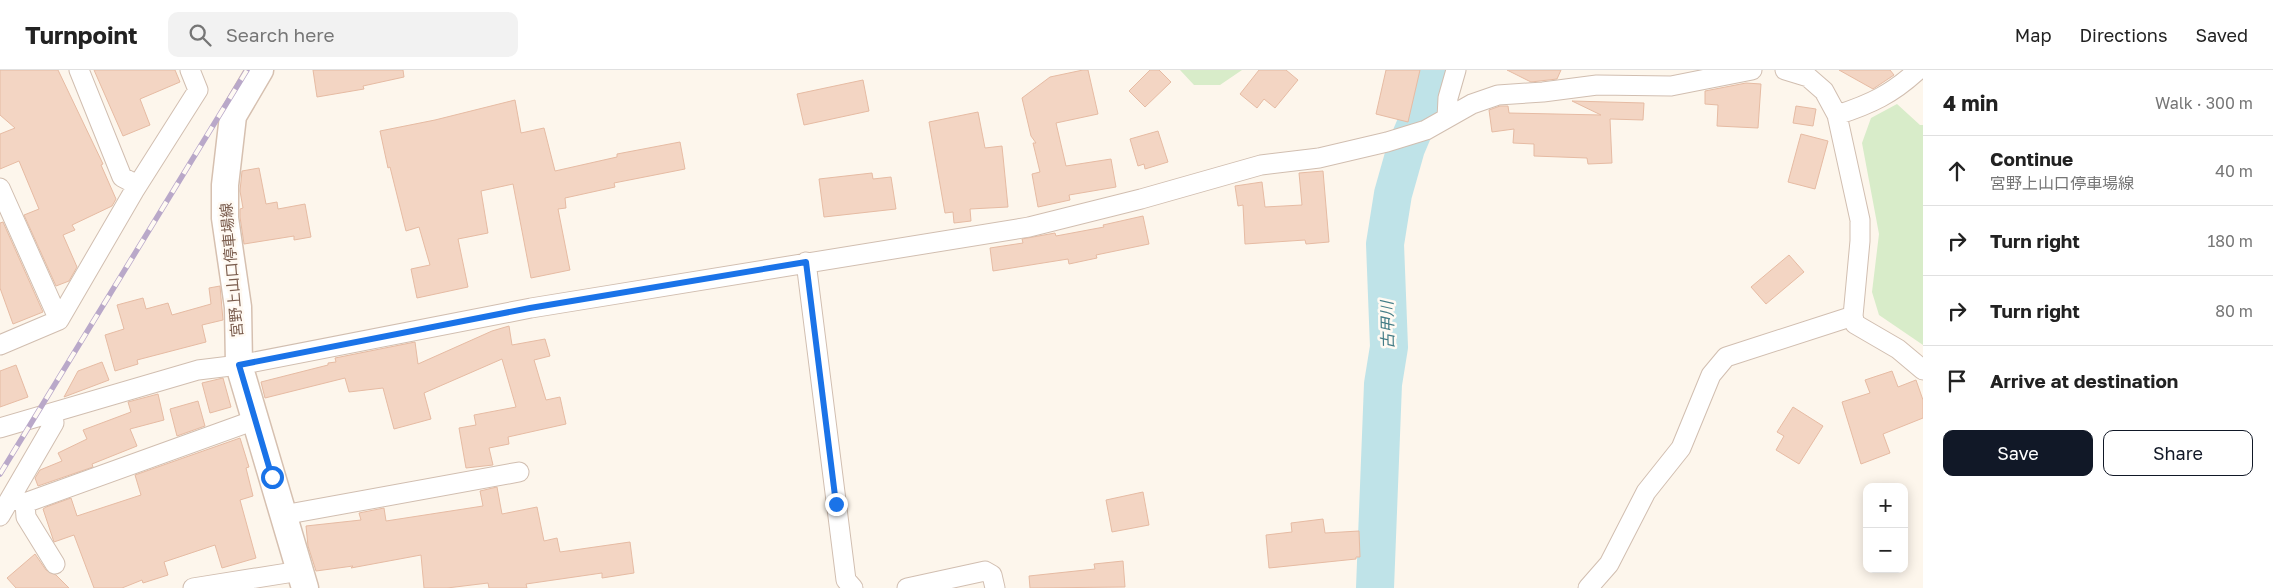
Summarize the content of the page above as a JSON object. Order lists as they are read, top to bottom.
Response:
{
  "streets": {
    "main road": ["宮野上山口停車場線"]
  },
  "water": ["古甲川"],
  "page": {
    "header": "Turnpoint",
    "search": "Search here",
    "nav": ["Map", "Directions", "Saved"],
    "heading": ["4 min", "Walk · 300 m"],
    "list": [
      ["Continue", "宮野上山口停車場線", "40 m"],
      ["Turn right", "180 m"],
      ["Turn right", "80 m"],
      "Arrive at destination"
    ],
    "buttons": ["Save", "Share"],
    "map_buttons": ["+", "−"]
  }
}
